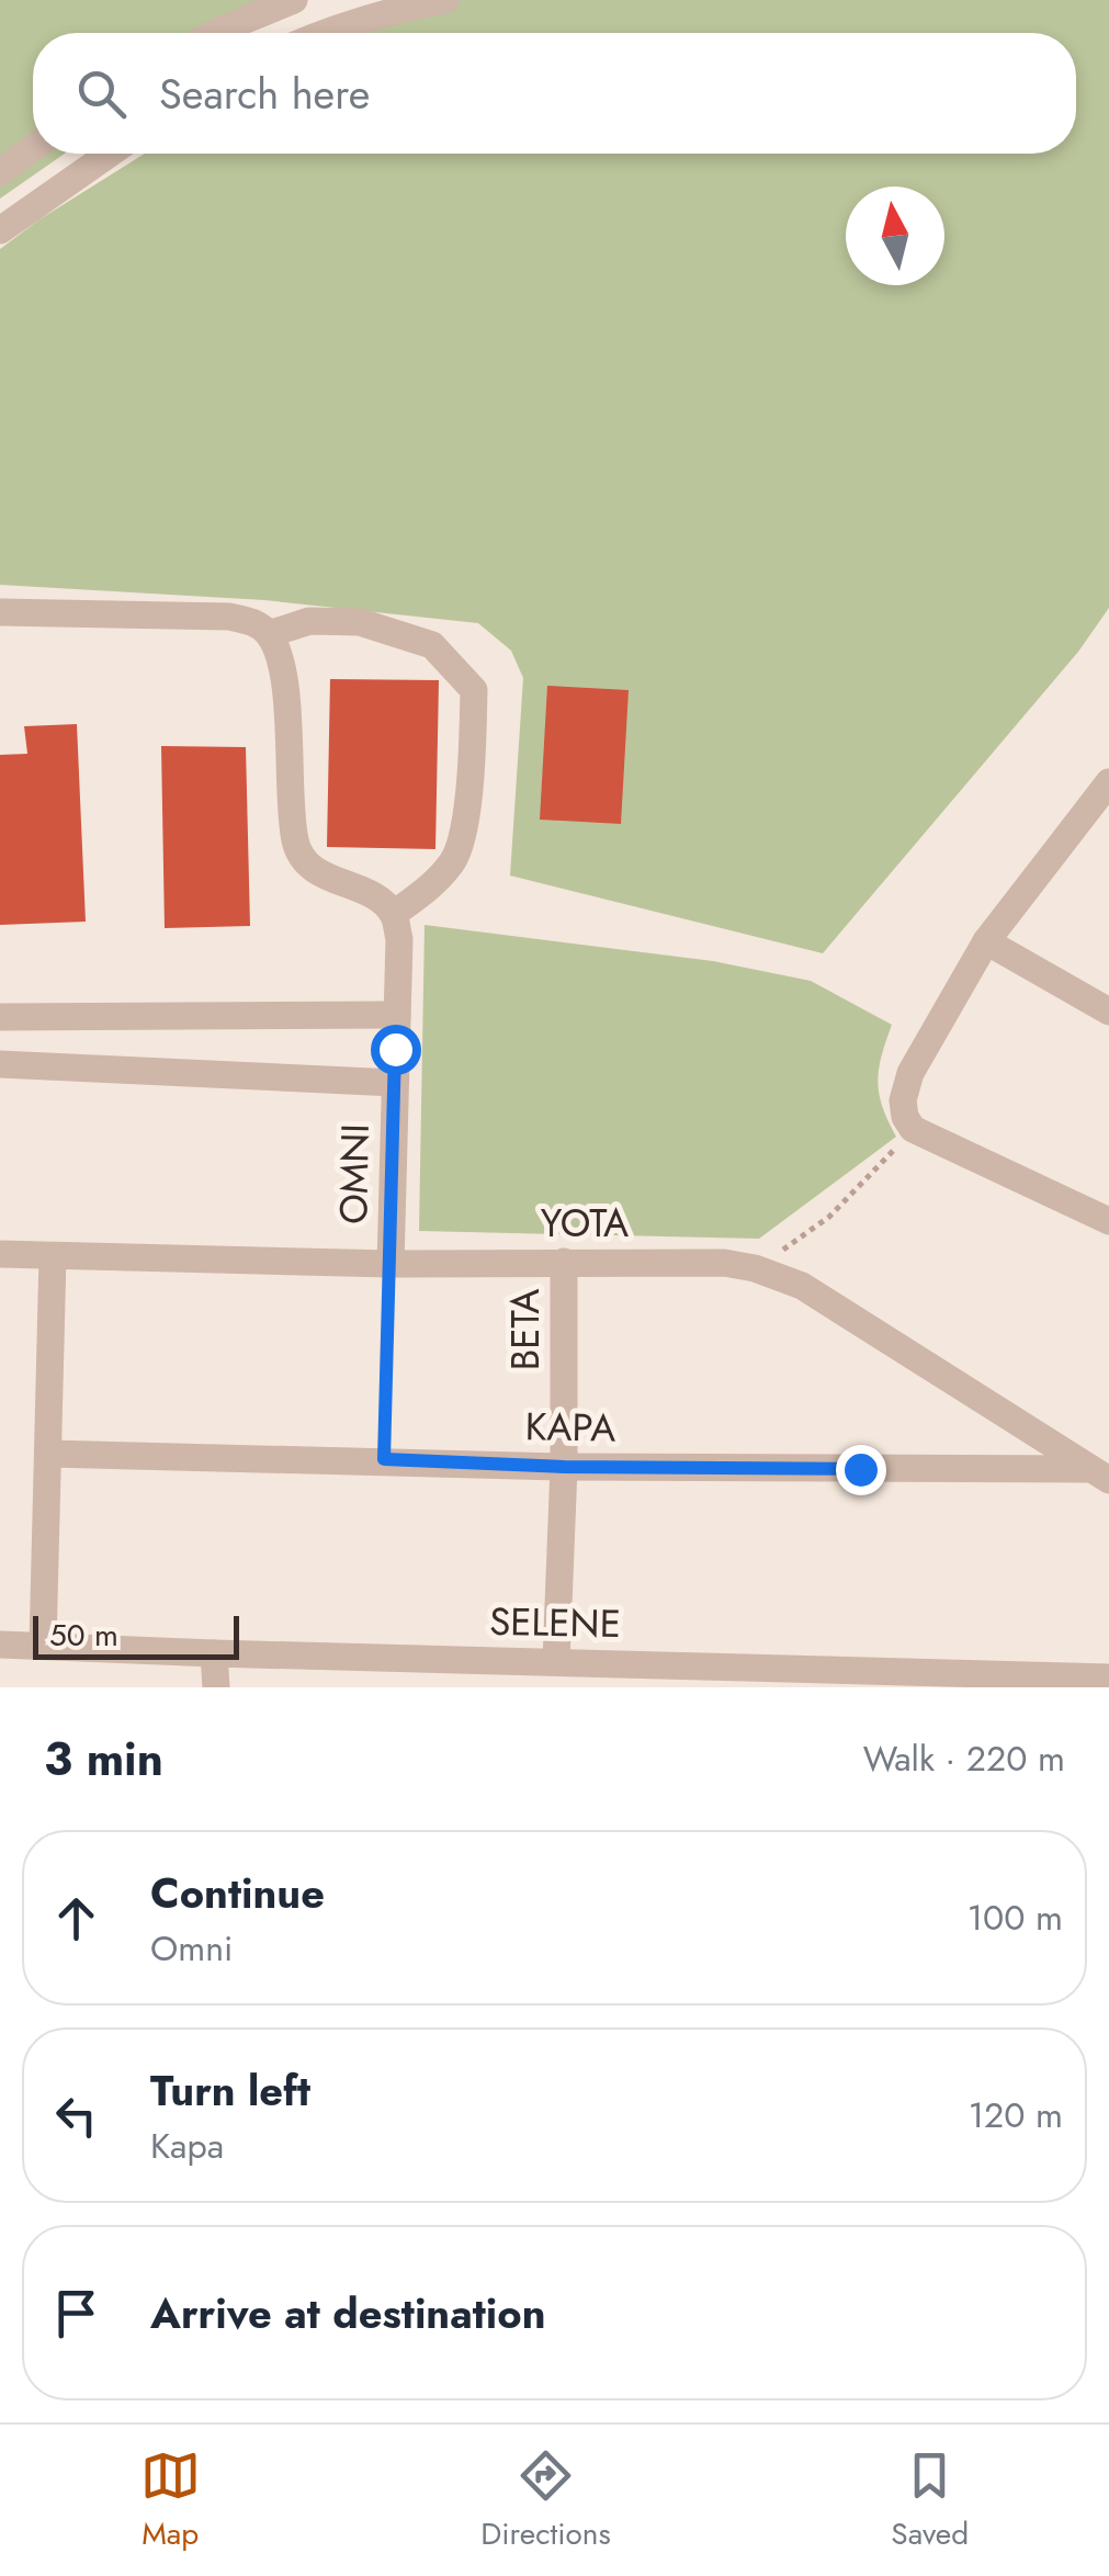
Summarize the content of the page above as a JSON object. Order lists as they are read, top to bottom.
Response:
{
  "streets": {
    "street": [
      "OMNI",
      "YOTA",
      "BETA",
      "KAPA",
      "SELENE"
    ]
  },
  "crossings": [
    ["OMNI", "YOTA"],
    ["OMNI", "KAPA"],
    ["YOTA", "BETA"],
    ["YOTA", "KAPA"],
    ["BETA", "KAPA"],
    ["BETA", "SELENE"]
  ],
  "scale_bar": "50 m",
  "north": "top",
  "page": {
    "search": "Search here",
    "scale": "50 m",
    "heading": ["3 min", "Walk · 220 m"],
    "list": [
      ["Continue", "Omni", "100 m"],
      ["Turn left", "Kapa", "120 m"],
      "Arrive at destination"
    ],
    "nav": ["Map", "Directions", "Saved"]
  }
}
